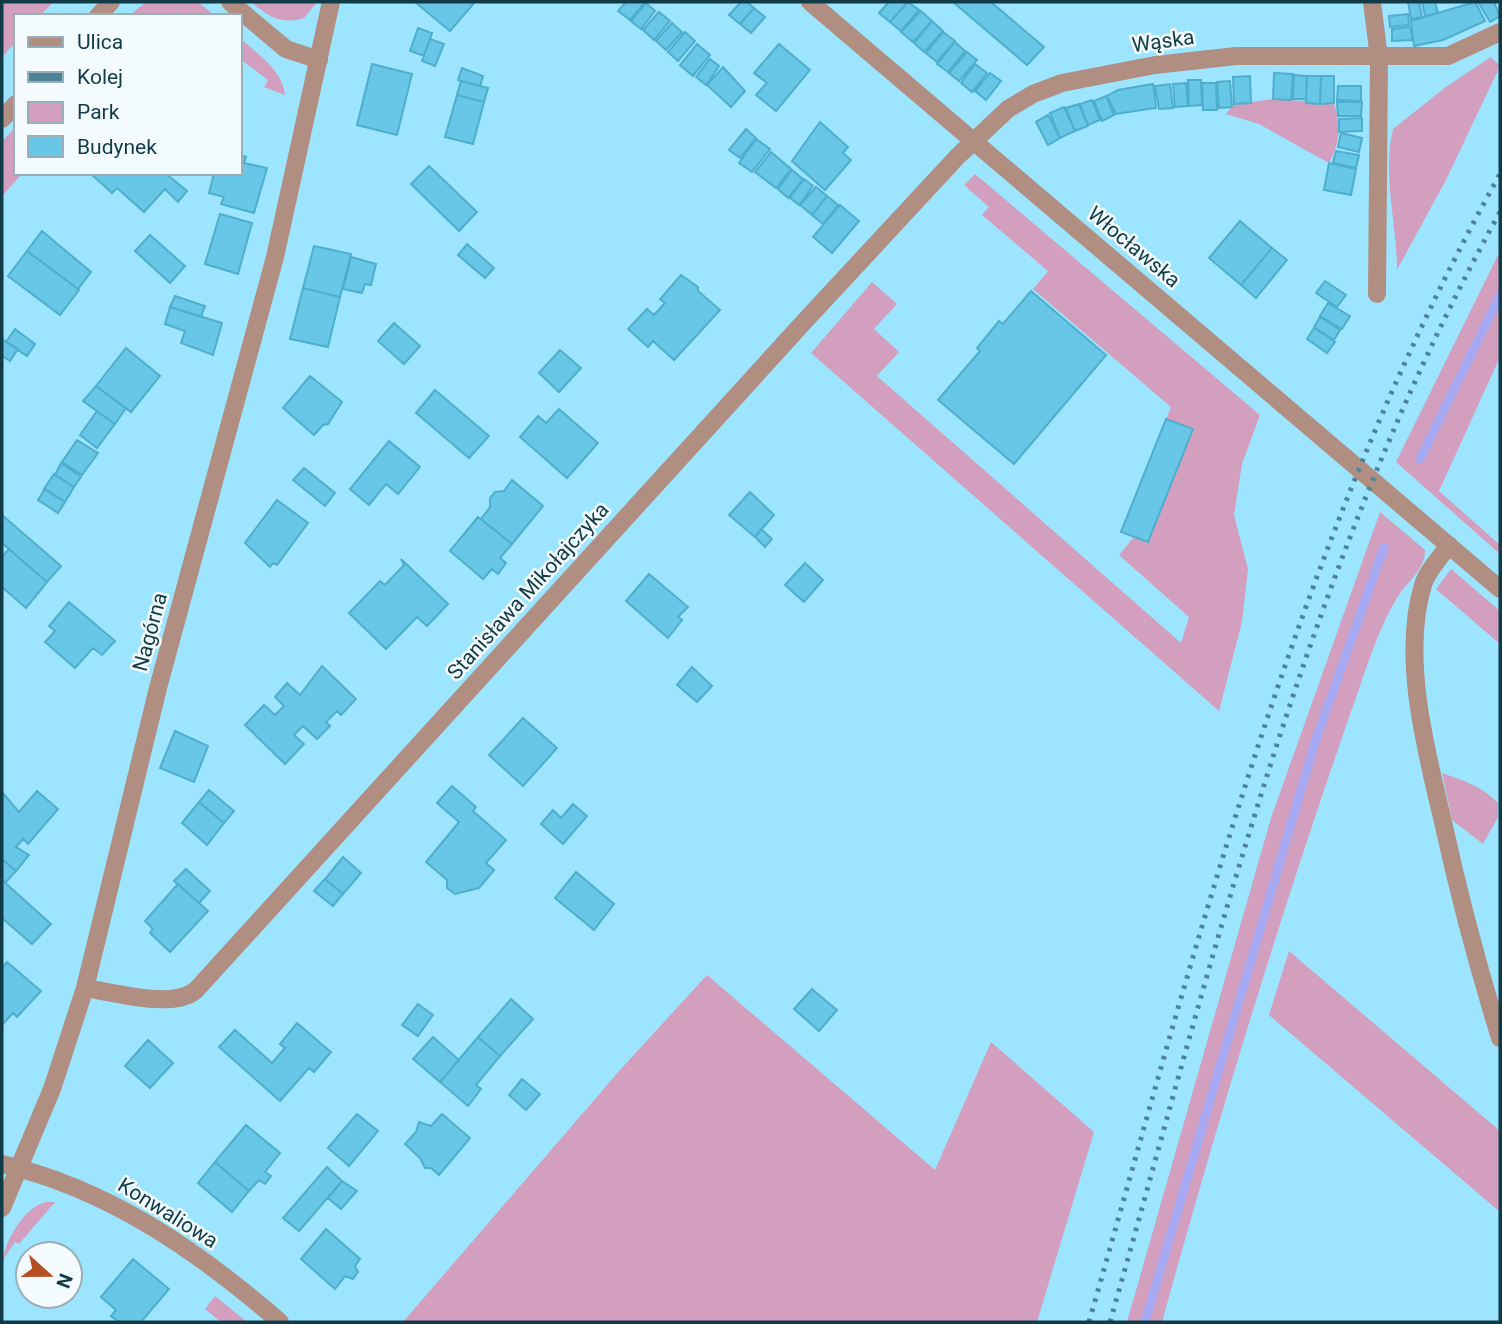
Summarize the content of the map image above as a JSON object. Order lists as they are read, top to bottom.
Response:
{
  "streets": {
    "street": [
      "Wąska",
      "Włocławska",
      "Stanisława Mikołajczyka",
      "Nagórna",
      "Konwaliowa"
    ]
  },
  "crossings": [
    ["Wąska", "Włocławska"],
    ["Wąska", "Stanisława Mikołajczyka"],
    ["Włocławska", "Stanisława Mikołajczyka"],
    ["Stanisława Mikołajczyka", "Nagórna"],
    ["Nagórna", "Konwaliowa"]
  ],
  "legend": [
    "Ulica",
    "Kolej",
    "Park",
    "Budynek"
  ],
  "north": "right"
}
